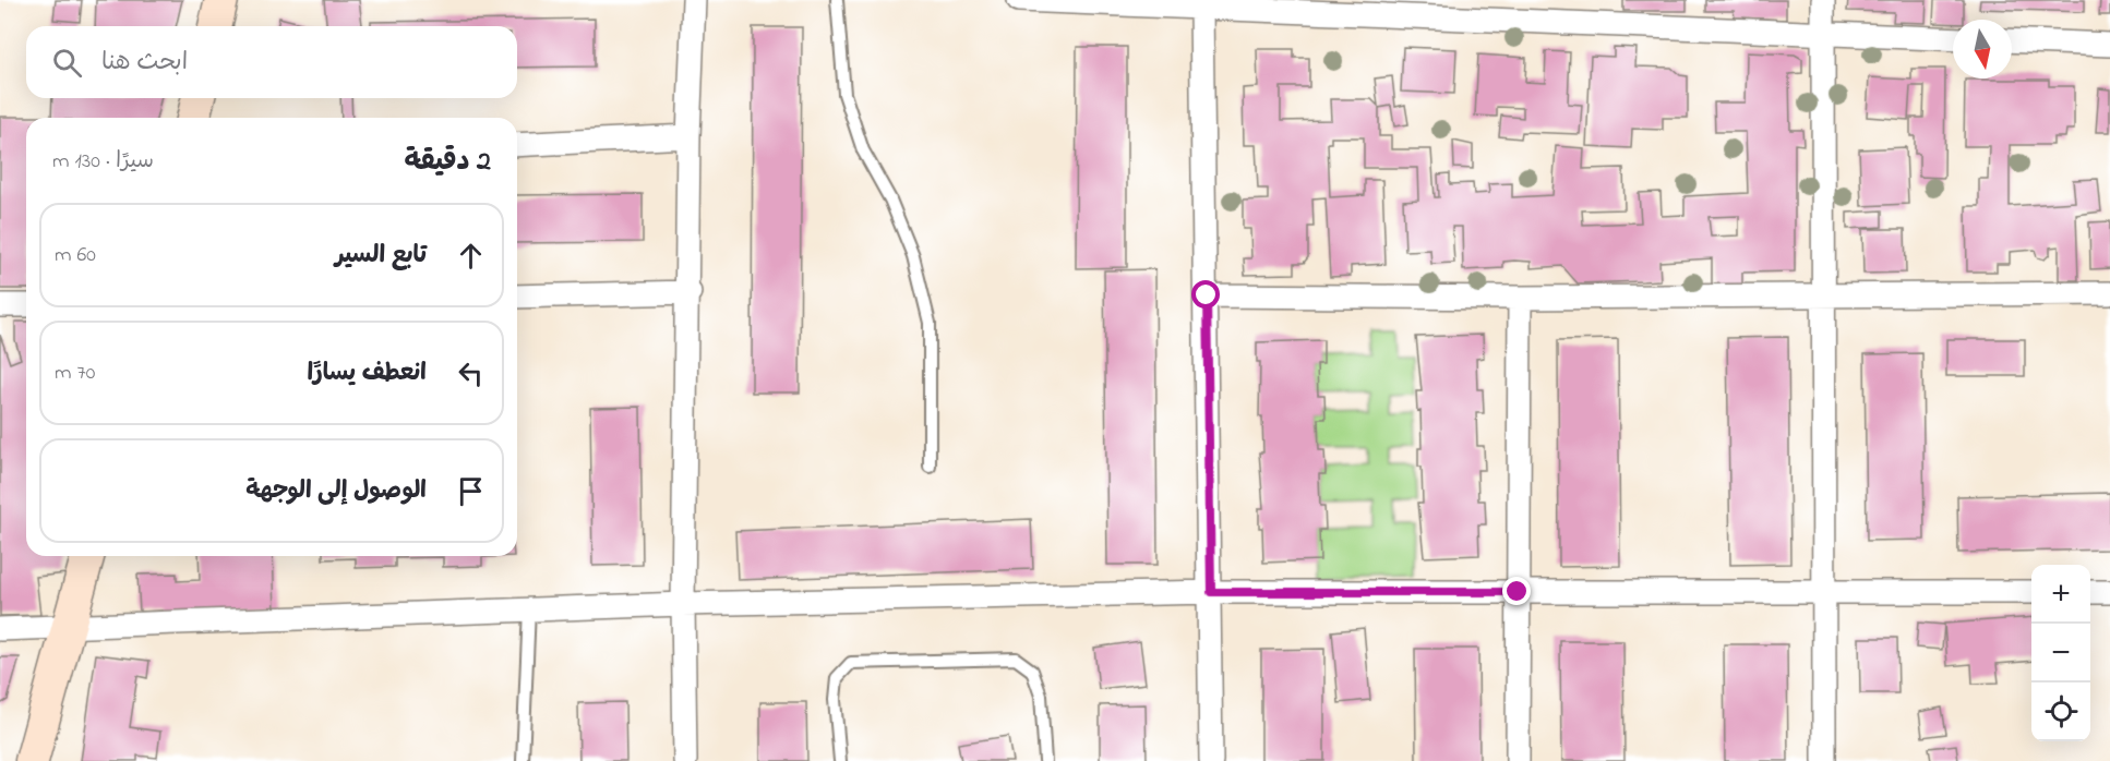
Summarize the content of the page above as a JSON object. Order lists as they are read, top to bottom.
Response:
{
  "north": "bottom",
  "page": {
    "search": "ابحث هنا",
    "heading": ["2 دقيقة", "سيرًا · 130 m"],
    "list": [
      ["تابع السير", "60 m"],
      ["انعطف يسارًا", "70 m"],
      "الوصول إلى الوجهة"
    ],
    "map_buttons": ["+", "−"]
  }
}
